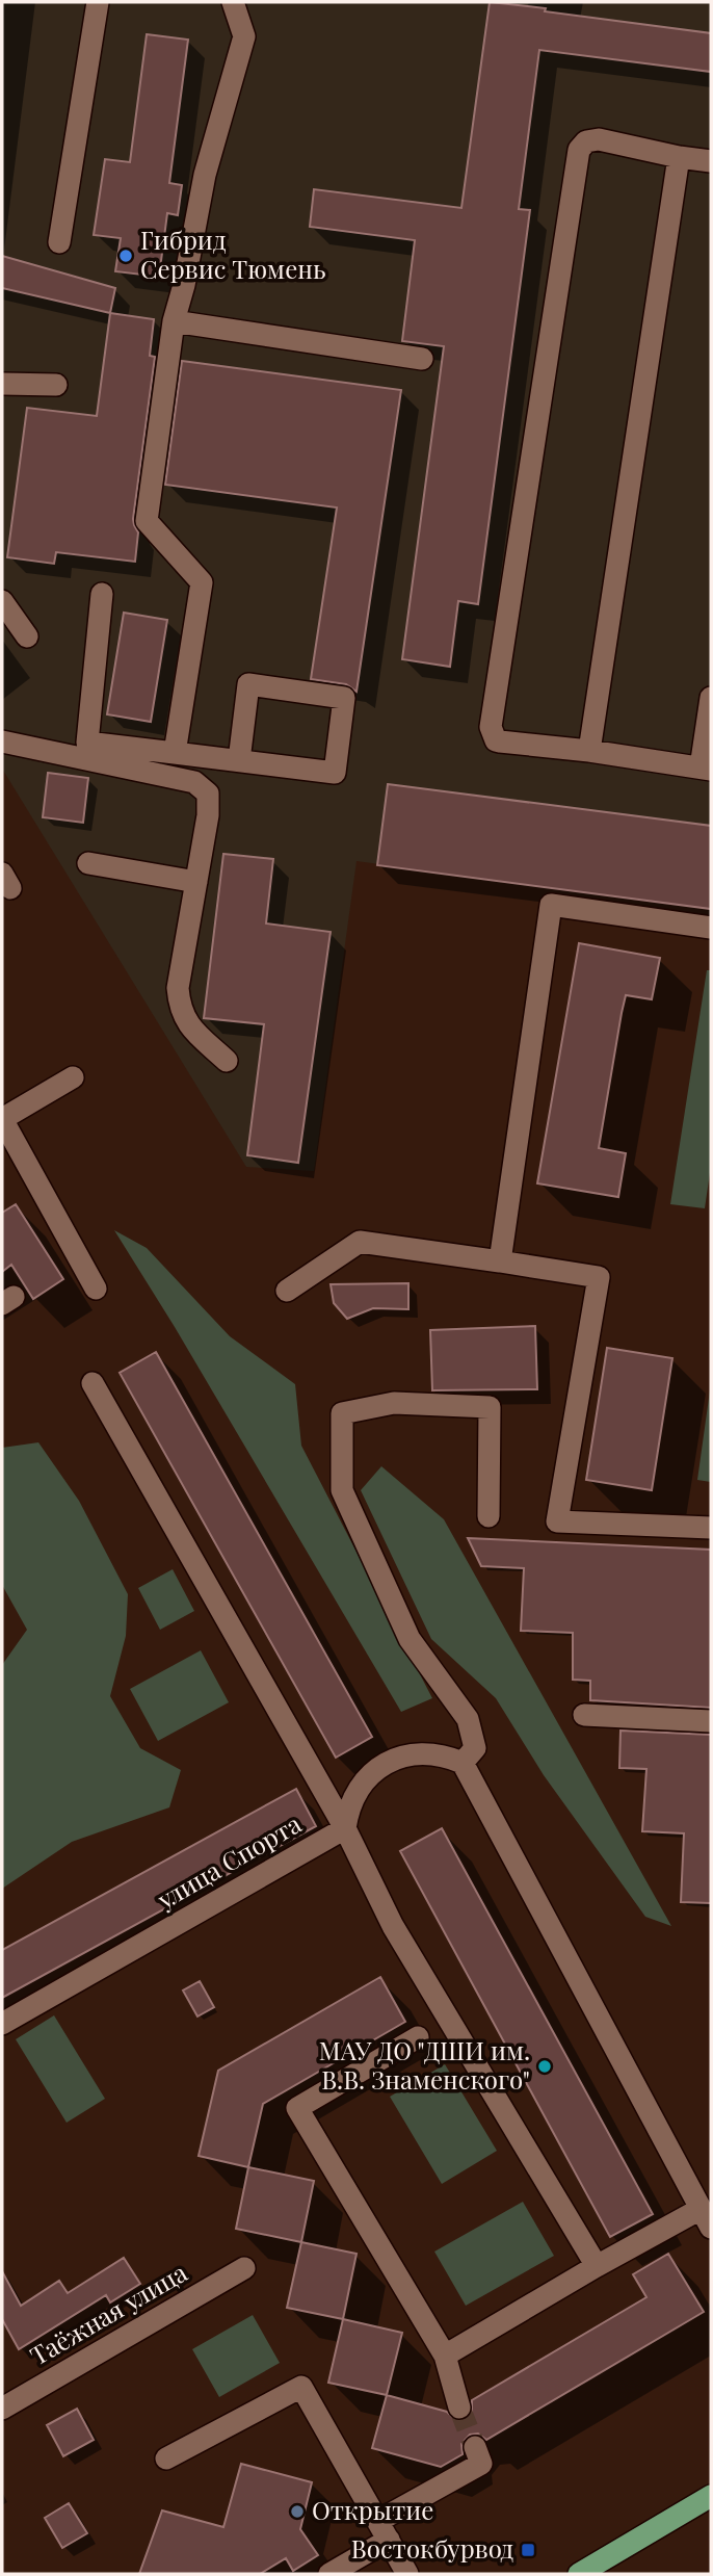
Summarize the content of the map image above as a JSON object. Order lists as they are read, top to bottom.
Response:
{
  "streets": {
    "street": ["улица Спорта", "Таёжная улица"]
  },
  "places": {
    "other": ["Гибрид Сервис Тюмень", "МАУ ДО \"ДШИ им. В.В. Знаменского\"", "Открытие"],
    "transit": ["Востокбурвод"]
  }
}
